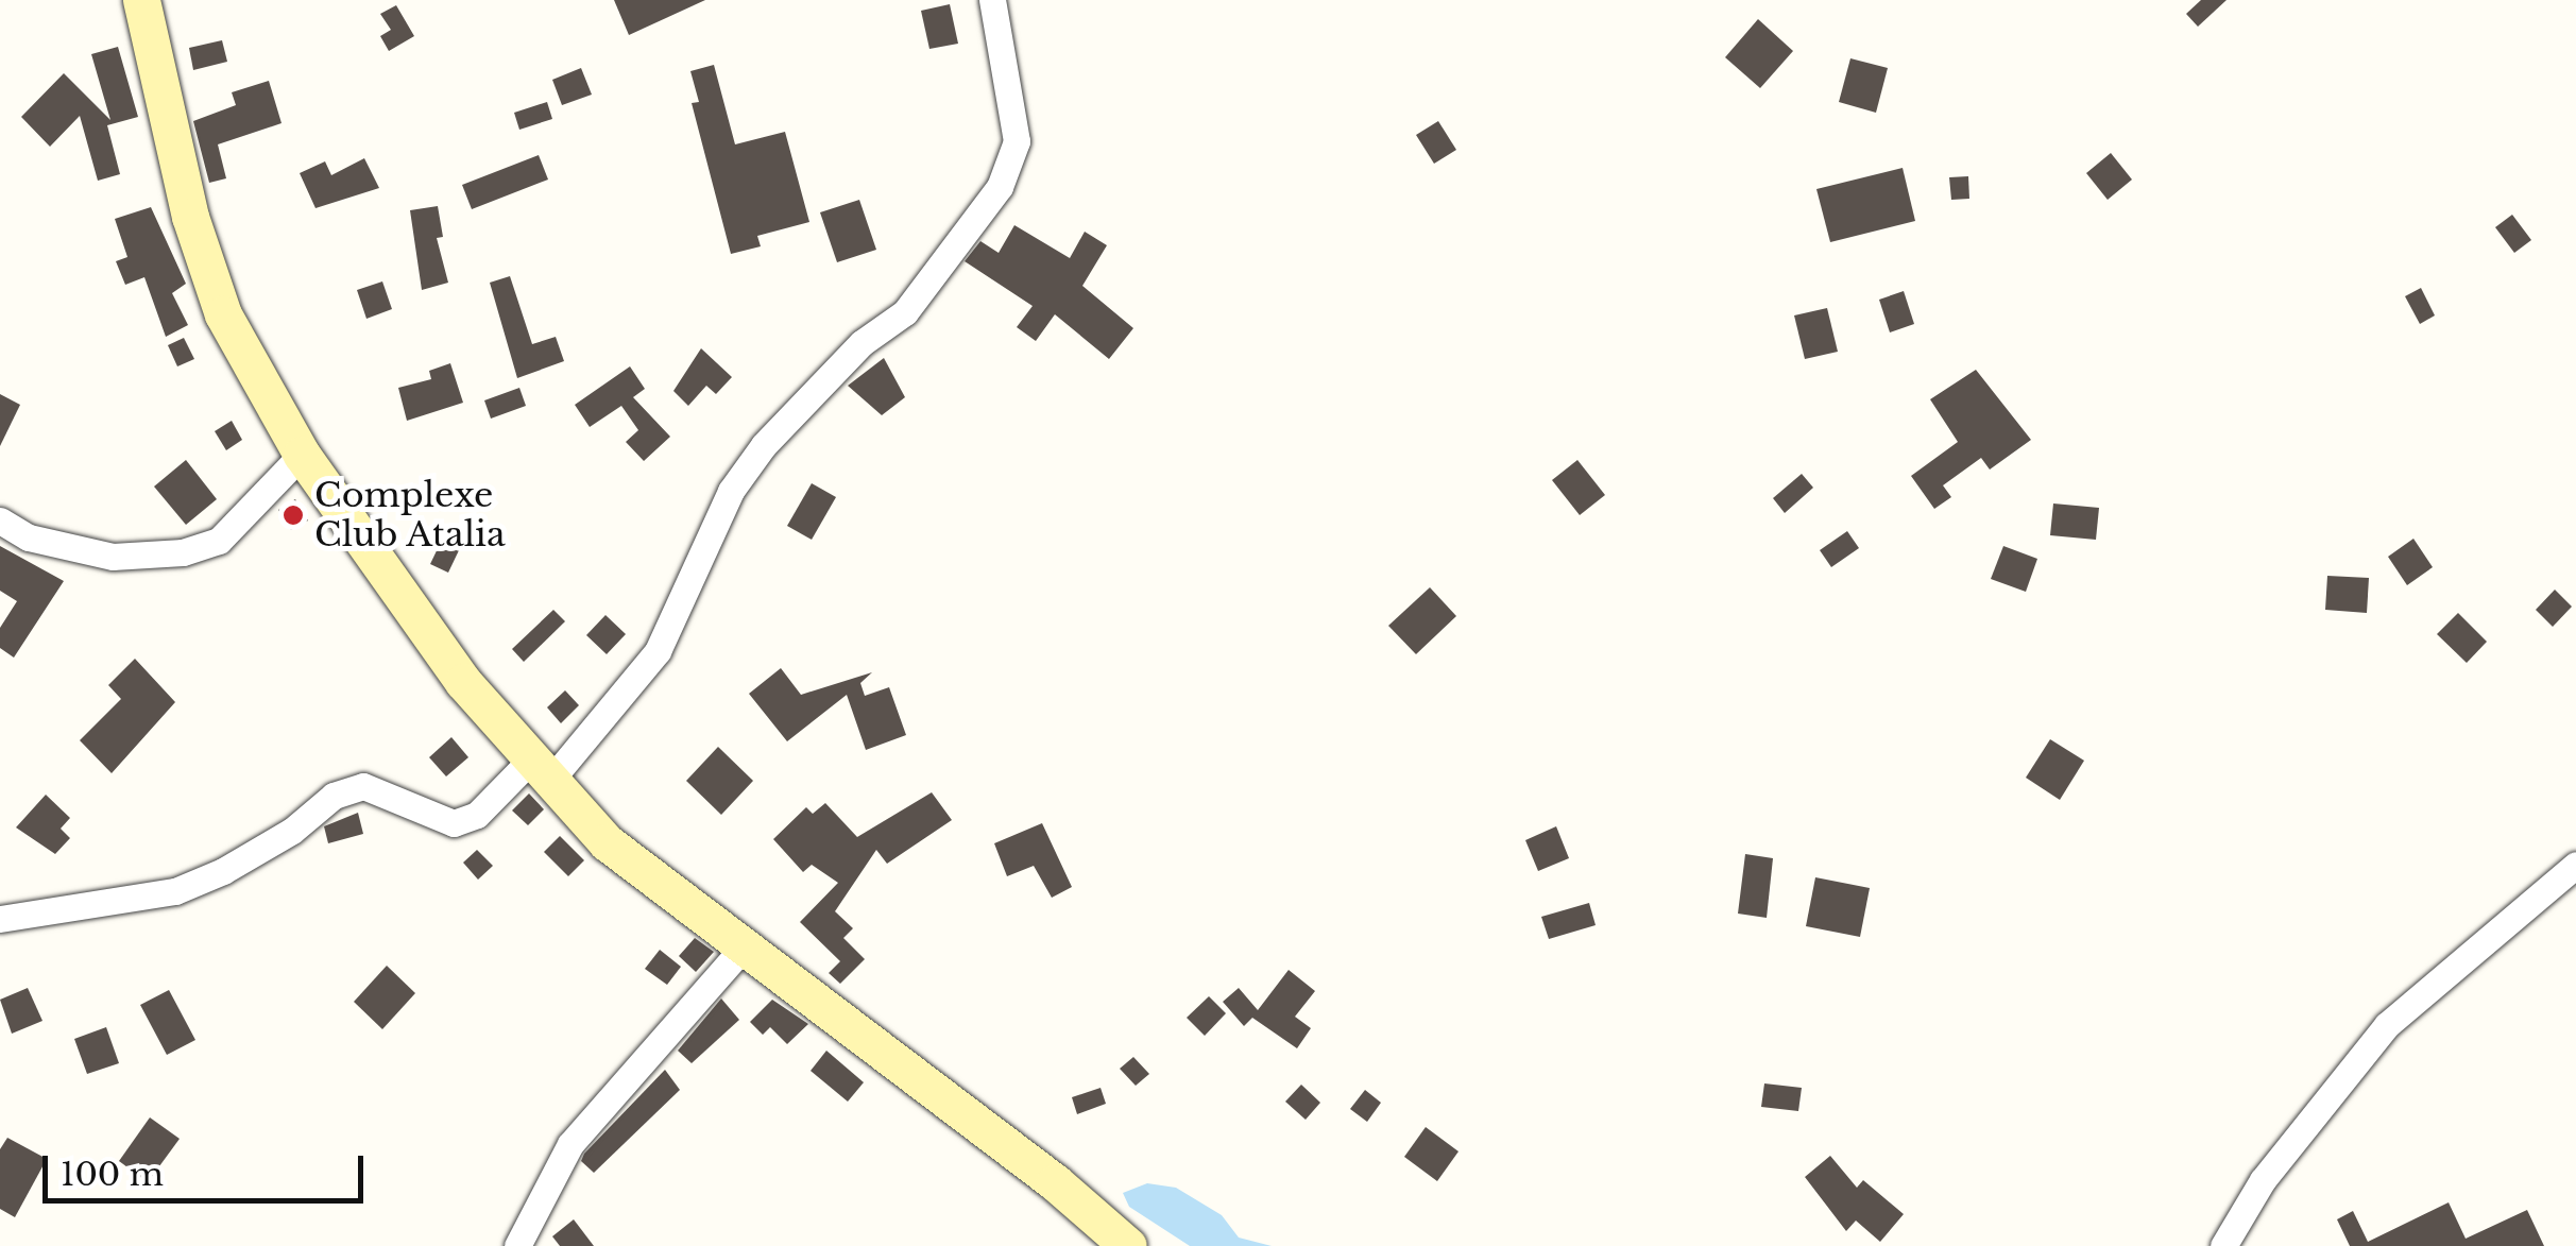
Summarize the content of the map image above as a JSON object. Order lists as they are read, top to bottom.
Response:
{
  "places": ["Complexe Club Atalia"],
  "scale_bar": "100 m"
}
